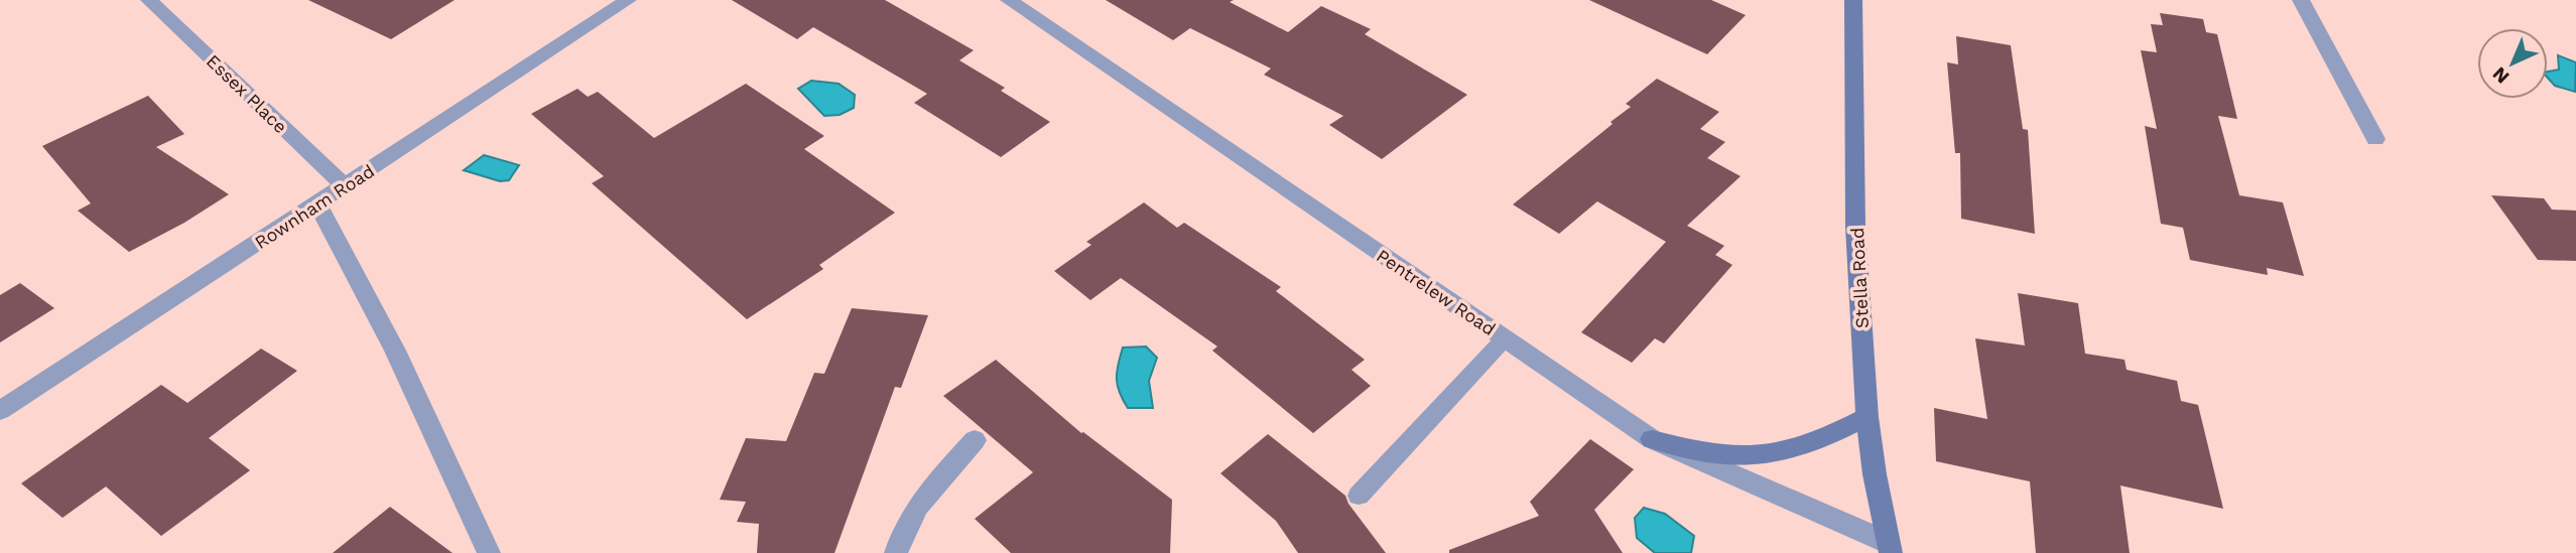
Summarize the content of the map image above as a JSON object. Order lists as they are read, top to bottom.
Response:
{
  "streets": {
    "main road": ["Stella Road"],
    "street": ["Essex Place", "Rownham Road", "Pentrelew Road"]
  },
  "crossings": [
    ["Essex Place", "Rownham Road"],
    ["Stella Road", "Pentrelew Road"]
  ],
  "north": "bottom left"
}
